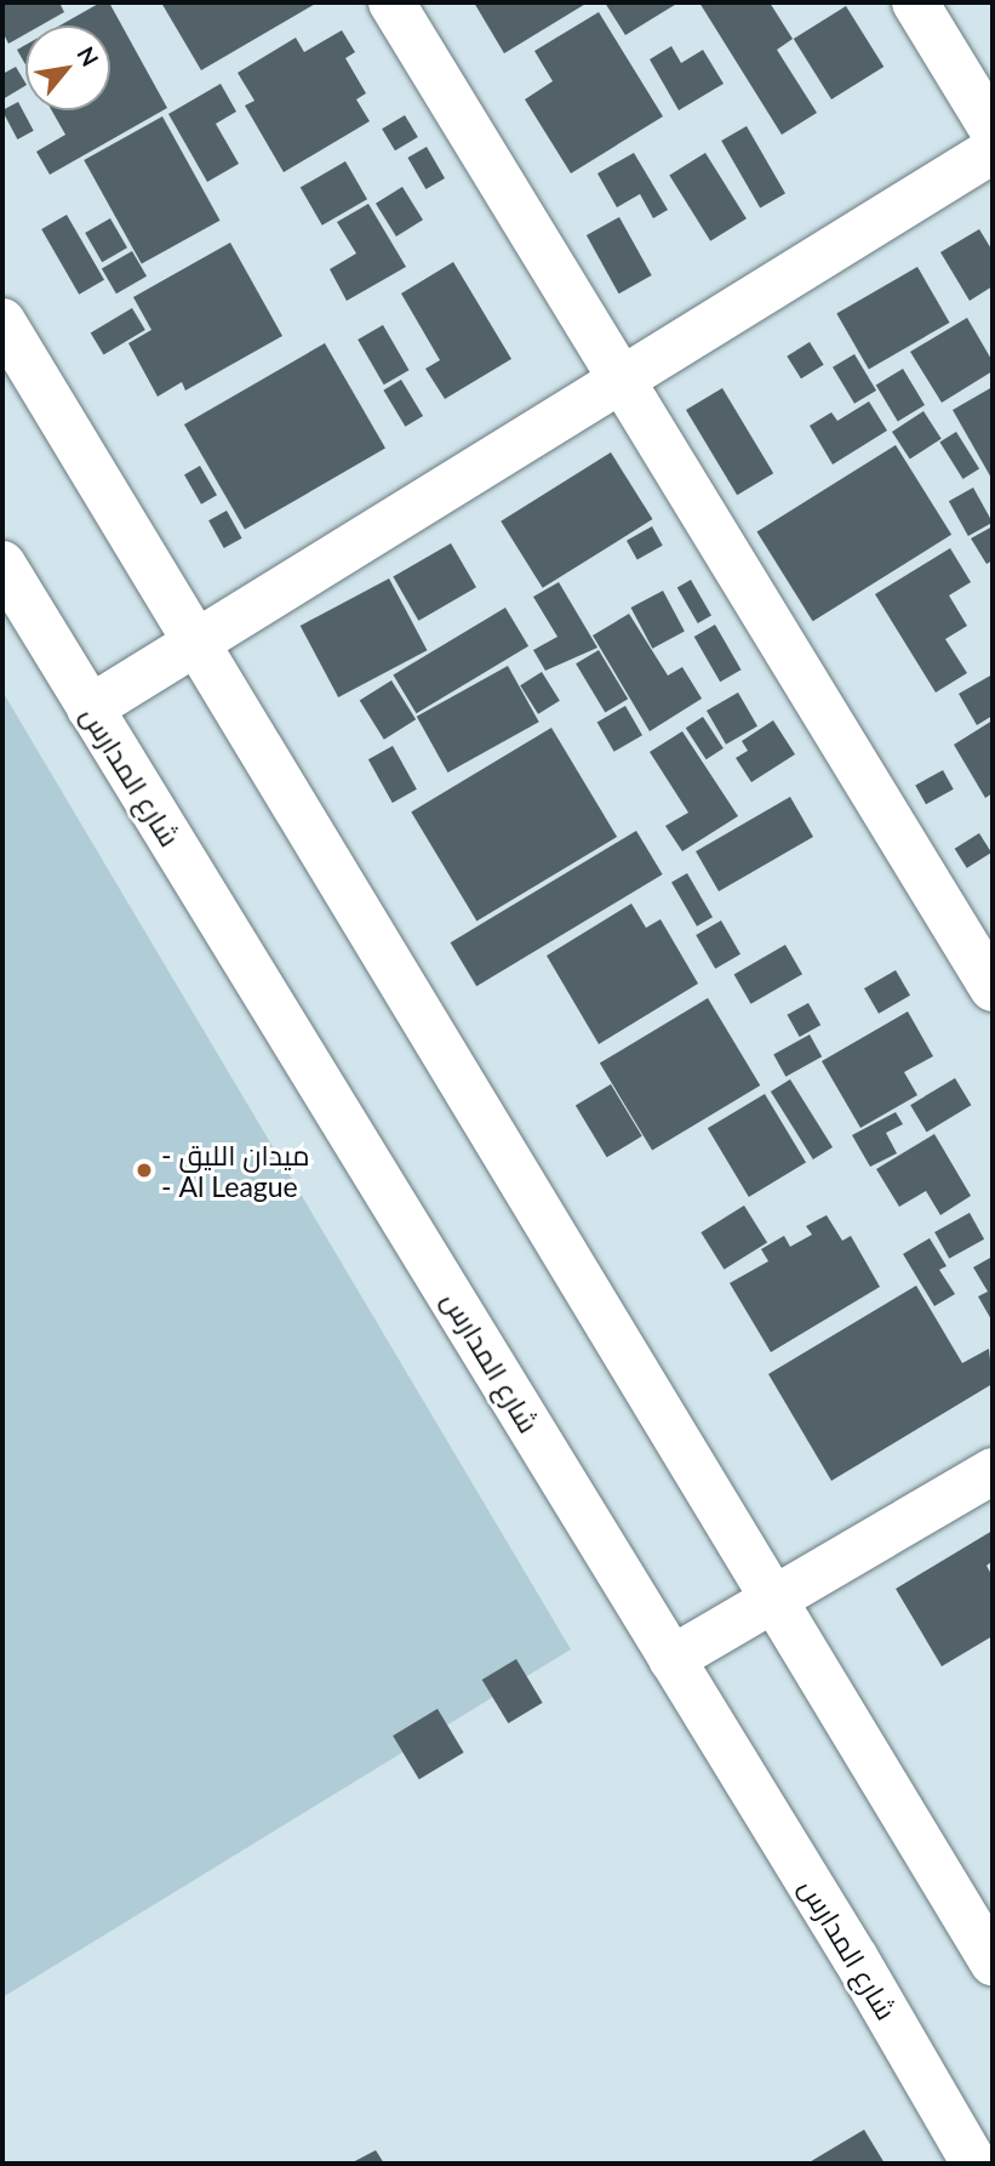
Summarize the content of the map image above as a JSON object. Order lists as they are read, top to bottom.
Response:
{
  "streets": {
    "street": ["شارع المدارس"]
  },
  "places": ["- ميدان الليق - Al League"],
  "north": "top right"
}
